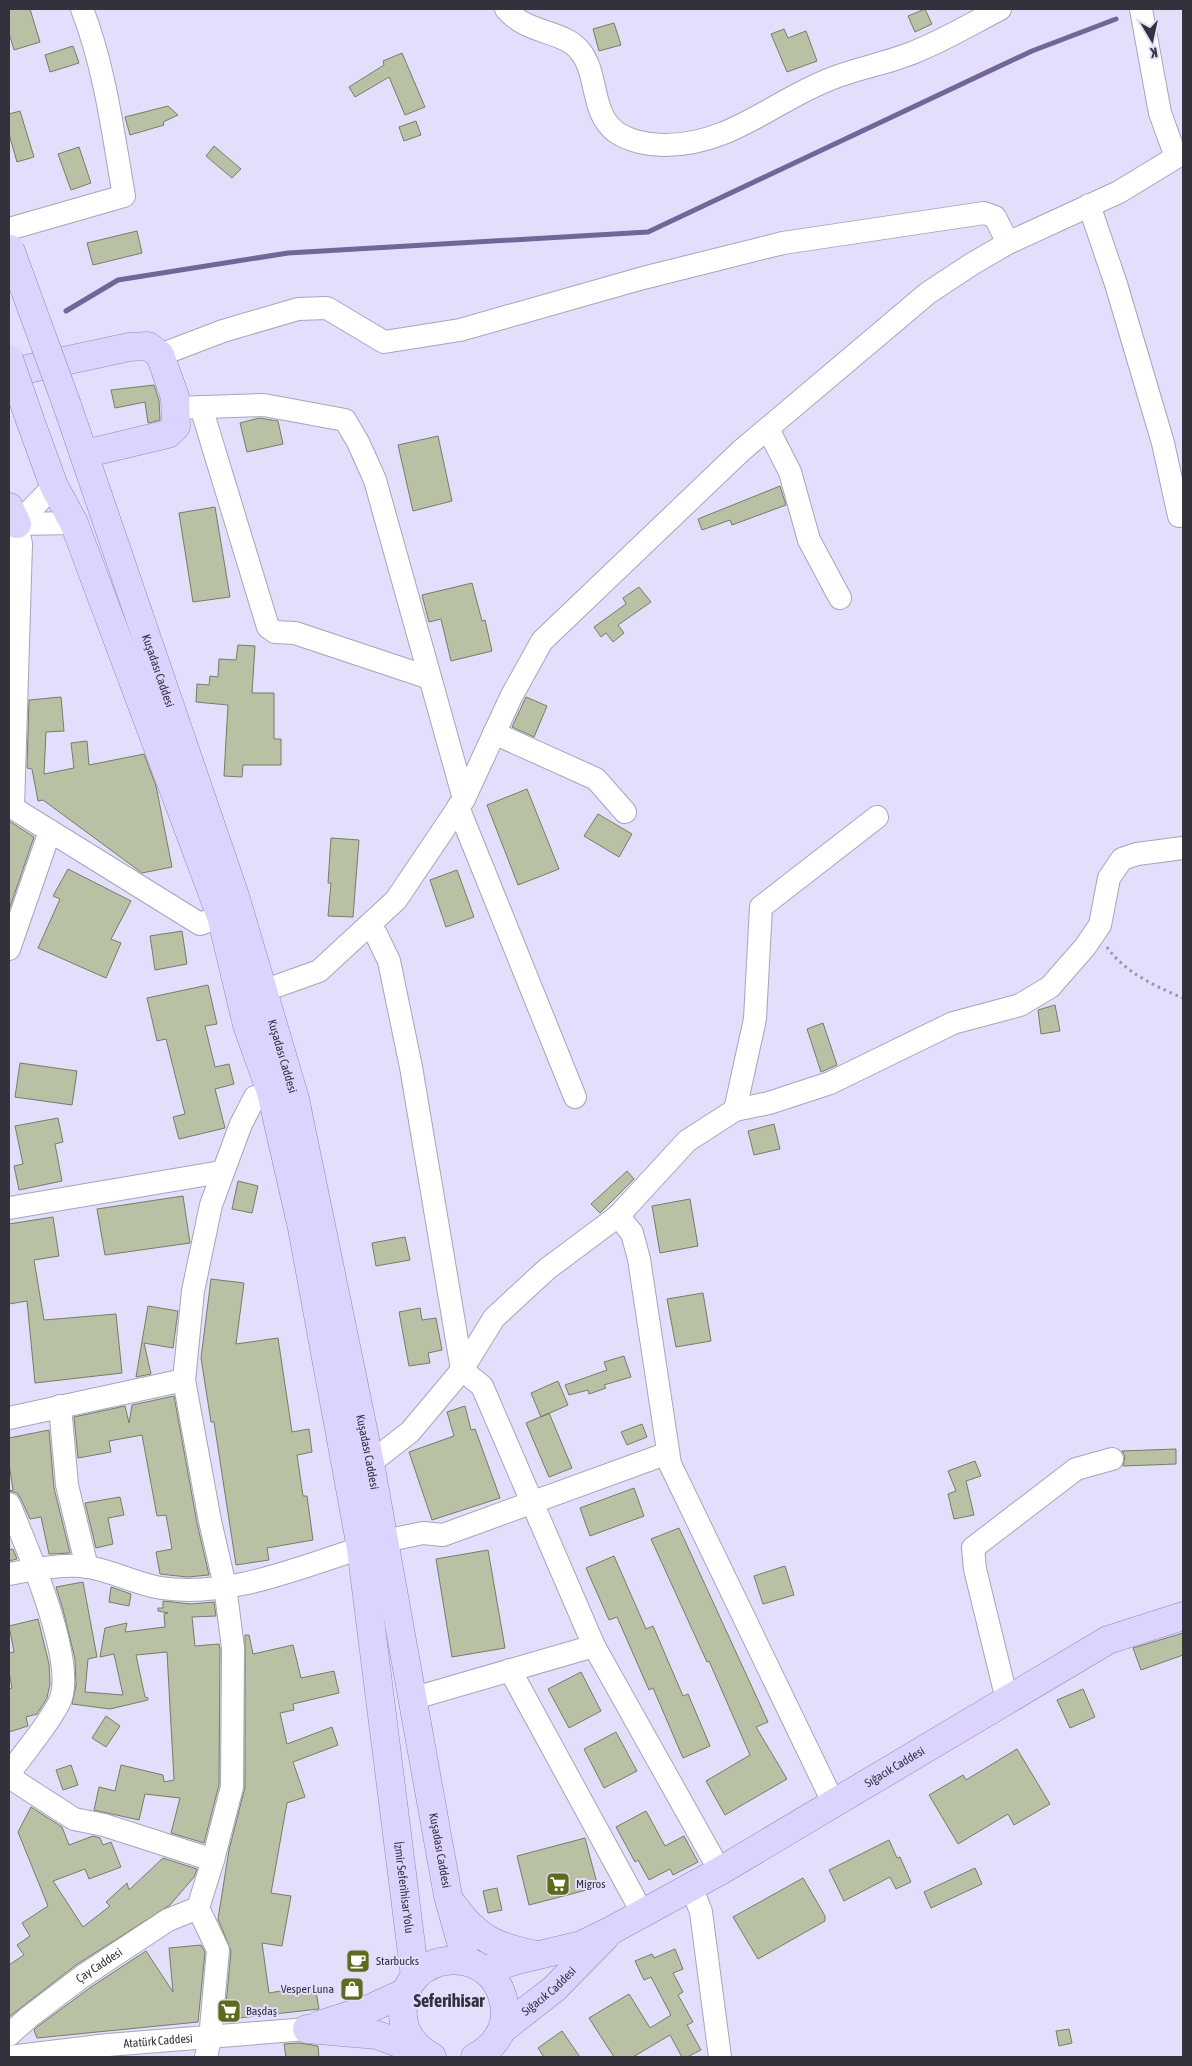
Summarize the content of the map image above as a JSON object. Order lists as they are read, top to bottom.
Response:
{
  "streets": {
    "main road": ["Kuşadası Caddesi", "Sığacık Caddesi", "İzmir Seferihisar Yolu"],
    "street": ["Çay Caddesi", "Atatürk Caddesi"]
  },
  "crossings": [
    ["Kuşadası Caddesi", "İzmir Seferihisar Yolu"],
    ["Sığacık Caddesi", "İzmir Seferihisar Yolu"],
    ["Sığacık Caddesi", "Atatürk Caddesi"]
  ],
  "districts": ["Seferihisar"],
  "places": {
    "supermarket": ["Migros", "Başdaş"],
    "cafe": ["Starbucks"],
    "shop": ["Vesper Luna"]
  },
  "north": "bottom"
}
